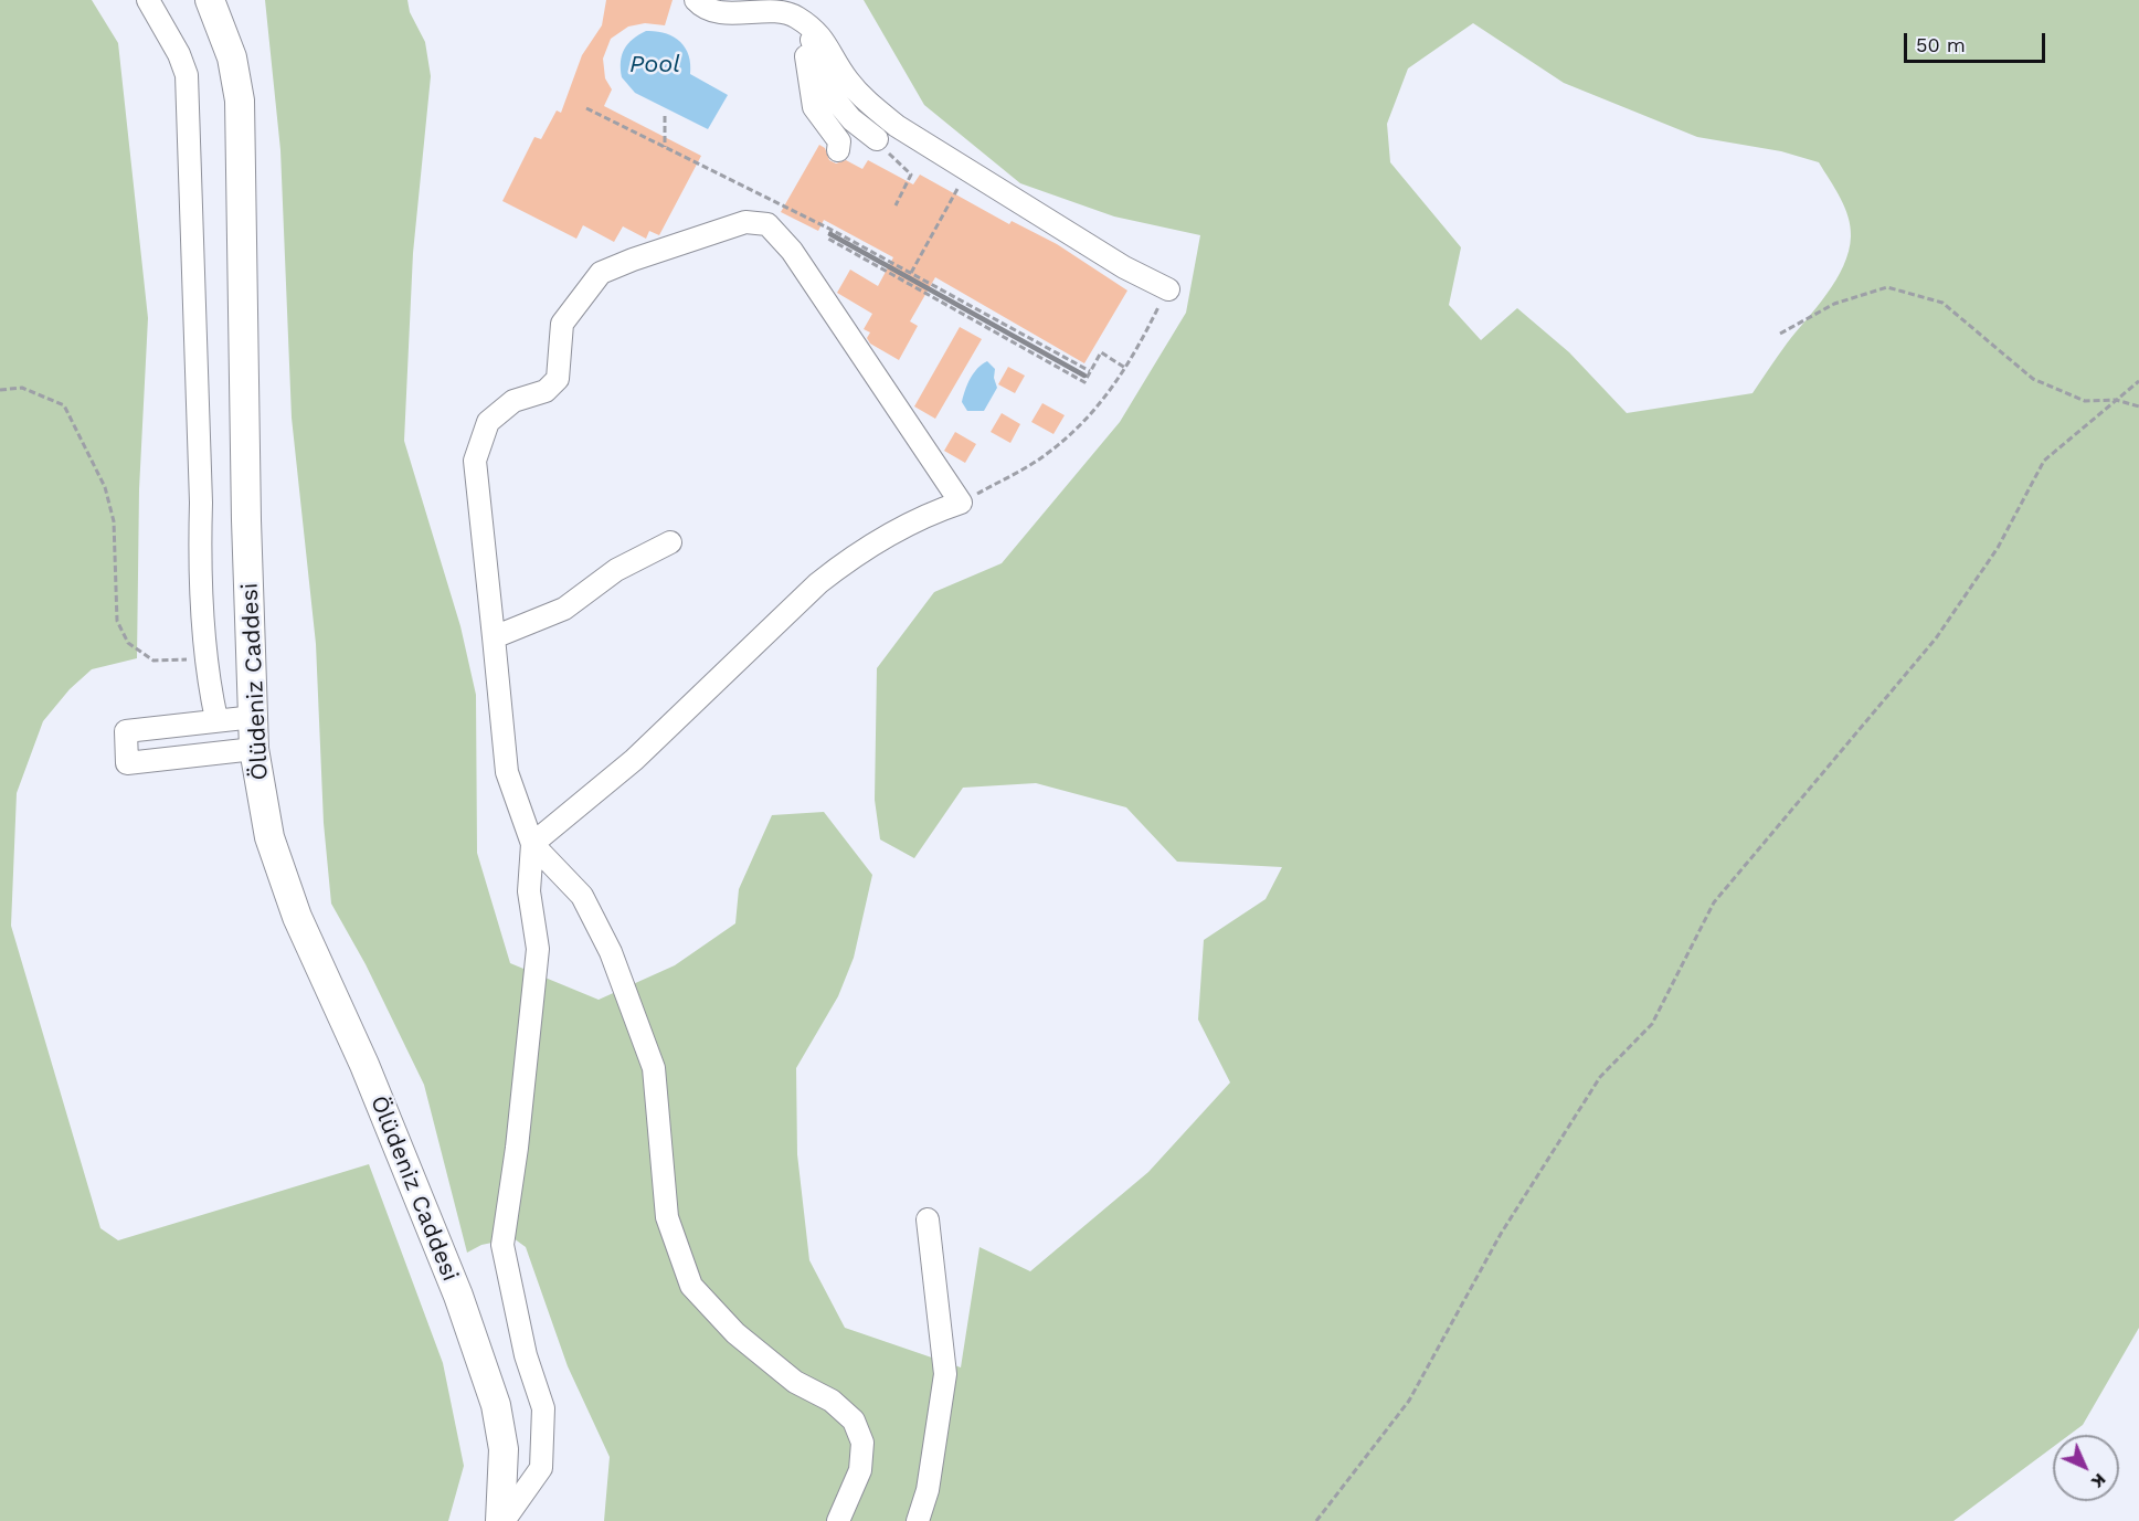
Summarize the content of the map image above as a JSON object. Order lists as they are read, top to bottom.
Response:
{
  "streets": {
    "main road": ["Ölüdeniz Caddesi"]
  },
  "water": ["Pool"],
  "scale_bar": "50 m",
  "north": "bottom right"
}
